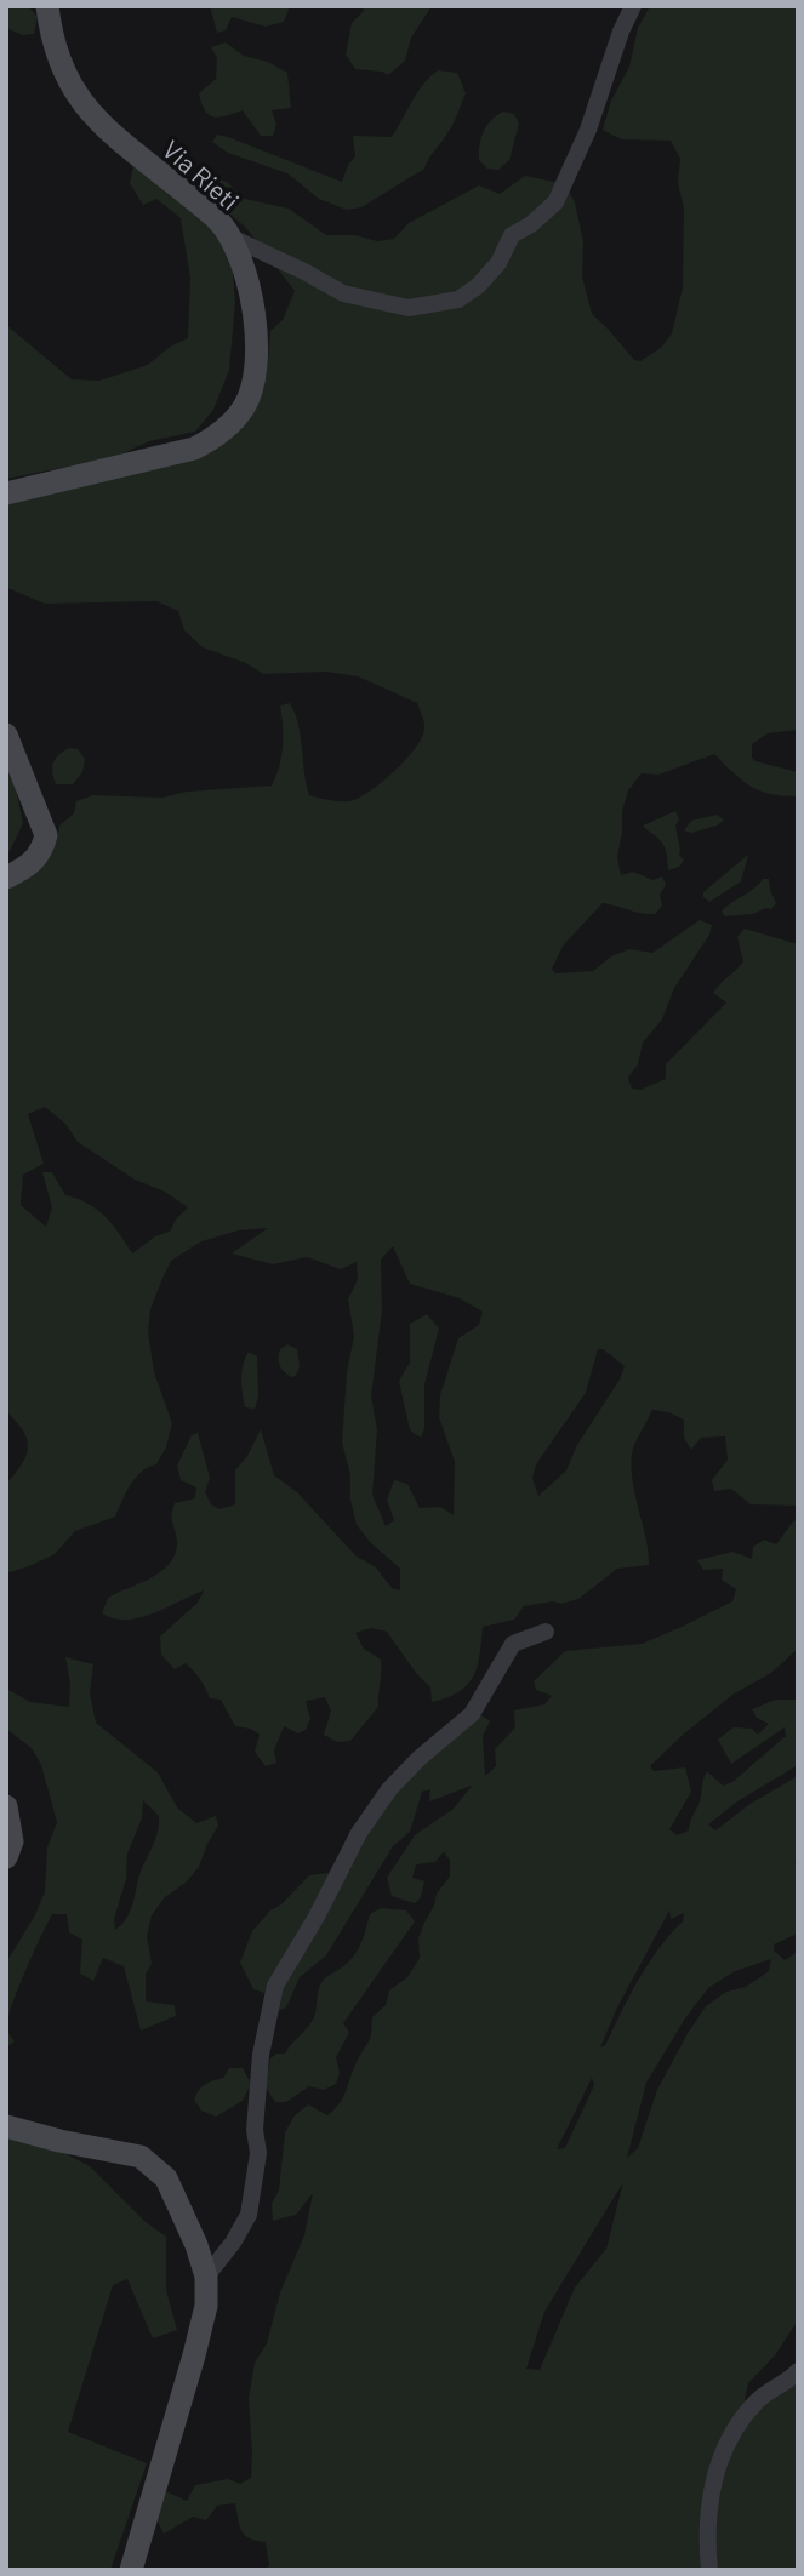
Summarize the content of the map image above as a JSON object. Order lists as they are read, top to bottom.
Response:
{
  "streets": {
    "street": ["Via Rieti"]
  }
}
